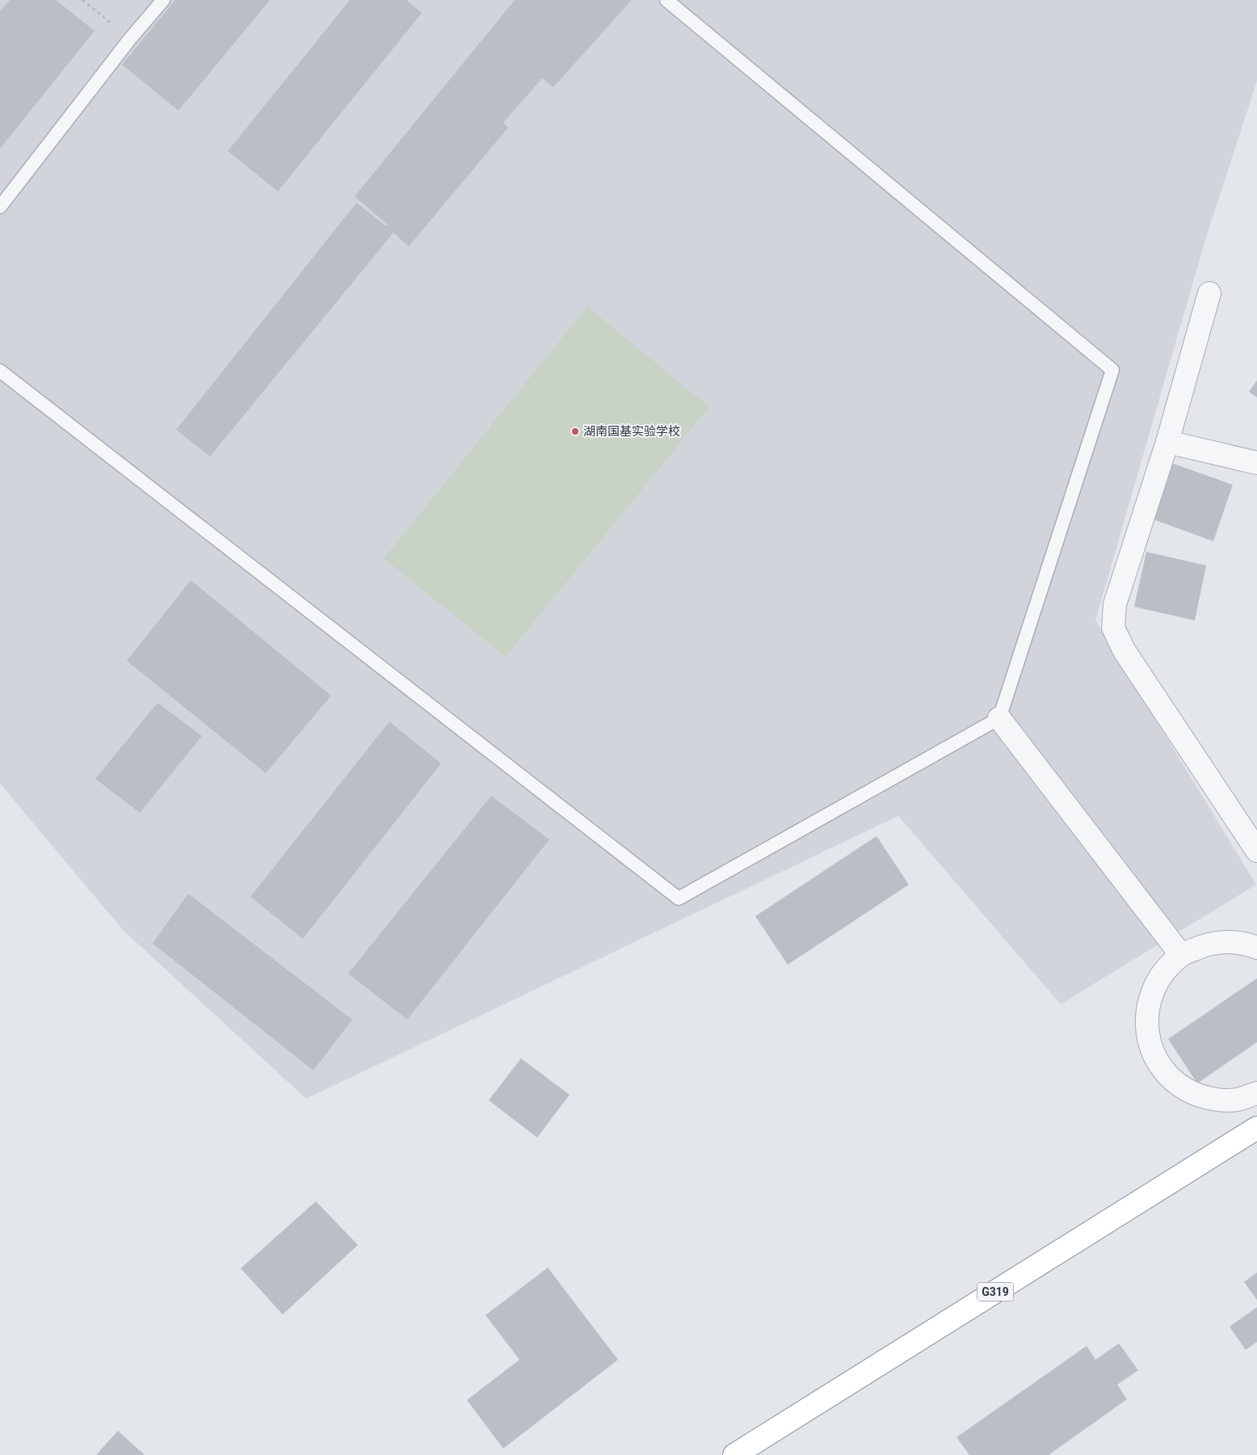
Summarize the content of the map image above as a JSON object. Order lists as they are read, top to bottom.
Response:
{
  "streets": {
    "highway": ["G319"]
  },
  "places": ["湖南国基实验学校"]
}
